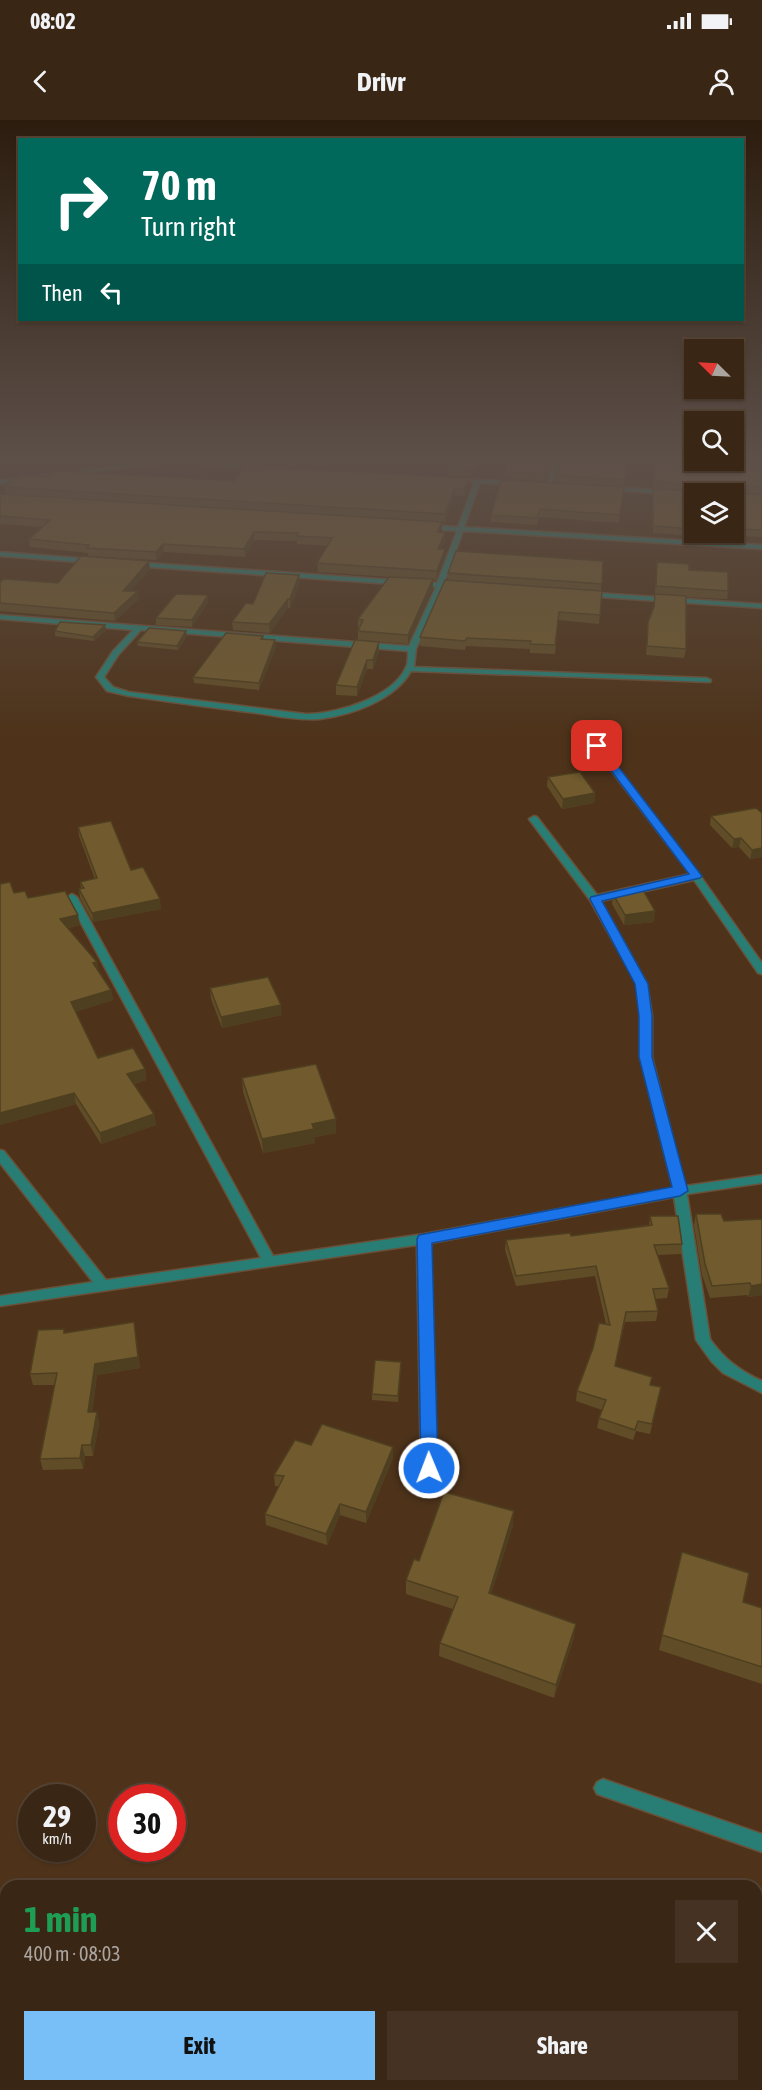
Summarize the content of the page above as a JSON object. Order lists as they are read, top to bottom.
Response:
{
  "north": "top left",
  "page": {
    "status": "08:02",
    "header": "Drivr",
    "turn": ["70 m", "Turn right"],
    "then": "Then",
    "speed": "29 km/h",
    "limit": "30",
    "heading": ["1 min", "400 m · 08:03"],
    "buttons": ["Exit", "Share"]
  }
}
